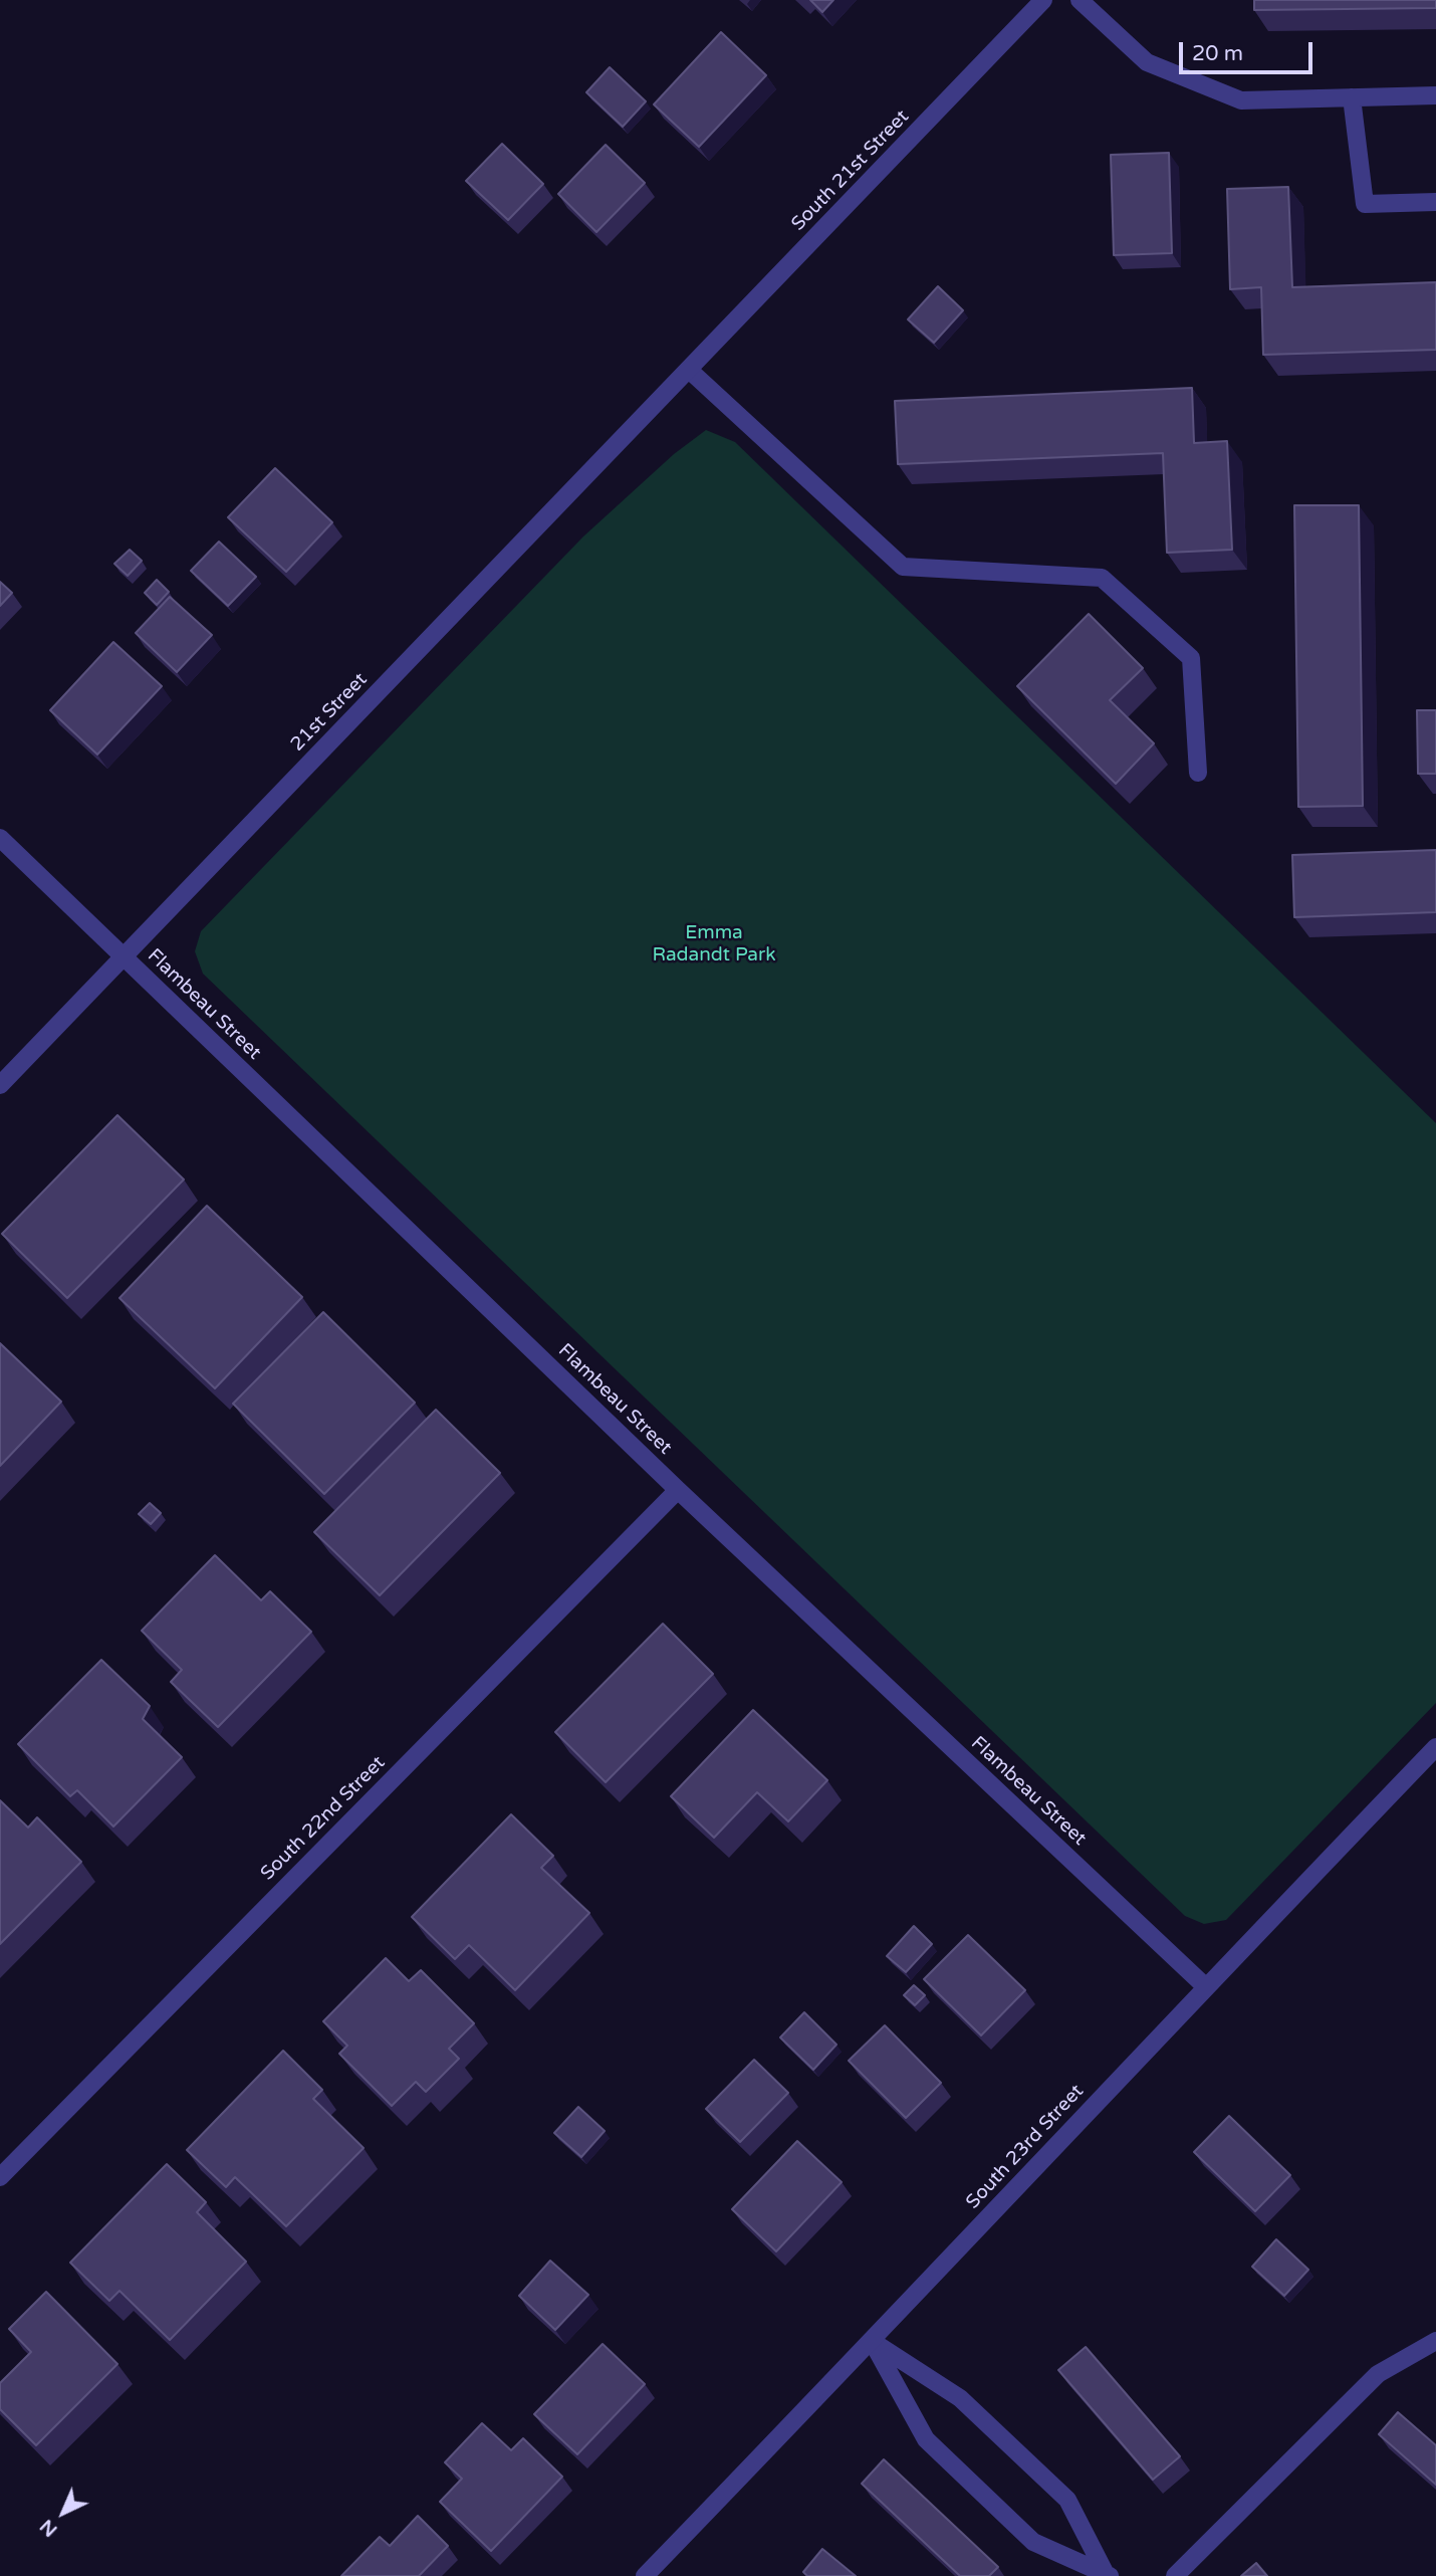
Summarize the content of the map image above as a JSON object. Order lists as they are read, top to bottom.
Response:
{
  "streets": {
    "street": [
      "South 21st Street",
      "21st Street",
      "Flambeau Street",
      "South 22nd Street",
      "South 23rd Street"
    ]
  },
  "crossings": [
    ["South 21st Street", "21st Street"],
    ["21st Street", "Flambeau Street"],
    ["Flambeau Street", "South 22nd Street"],
    ["Flambeau Street", "South 23rd Street"]
  ],
  "parks": ["Emma Radandt Park"],
  "scale_bar": "20 m",
  "north": "bottom left"
}
